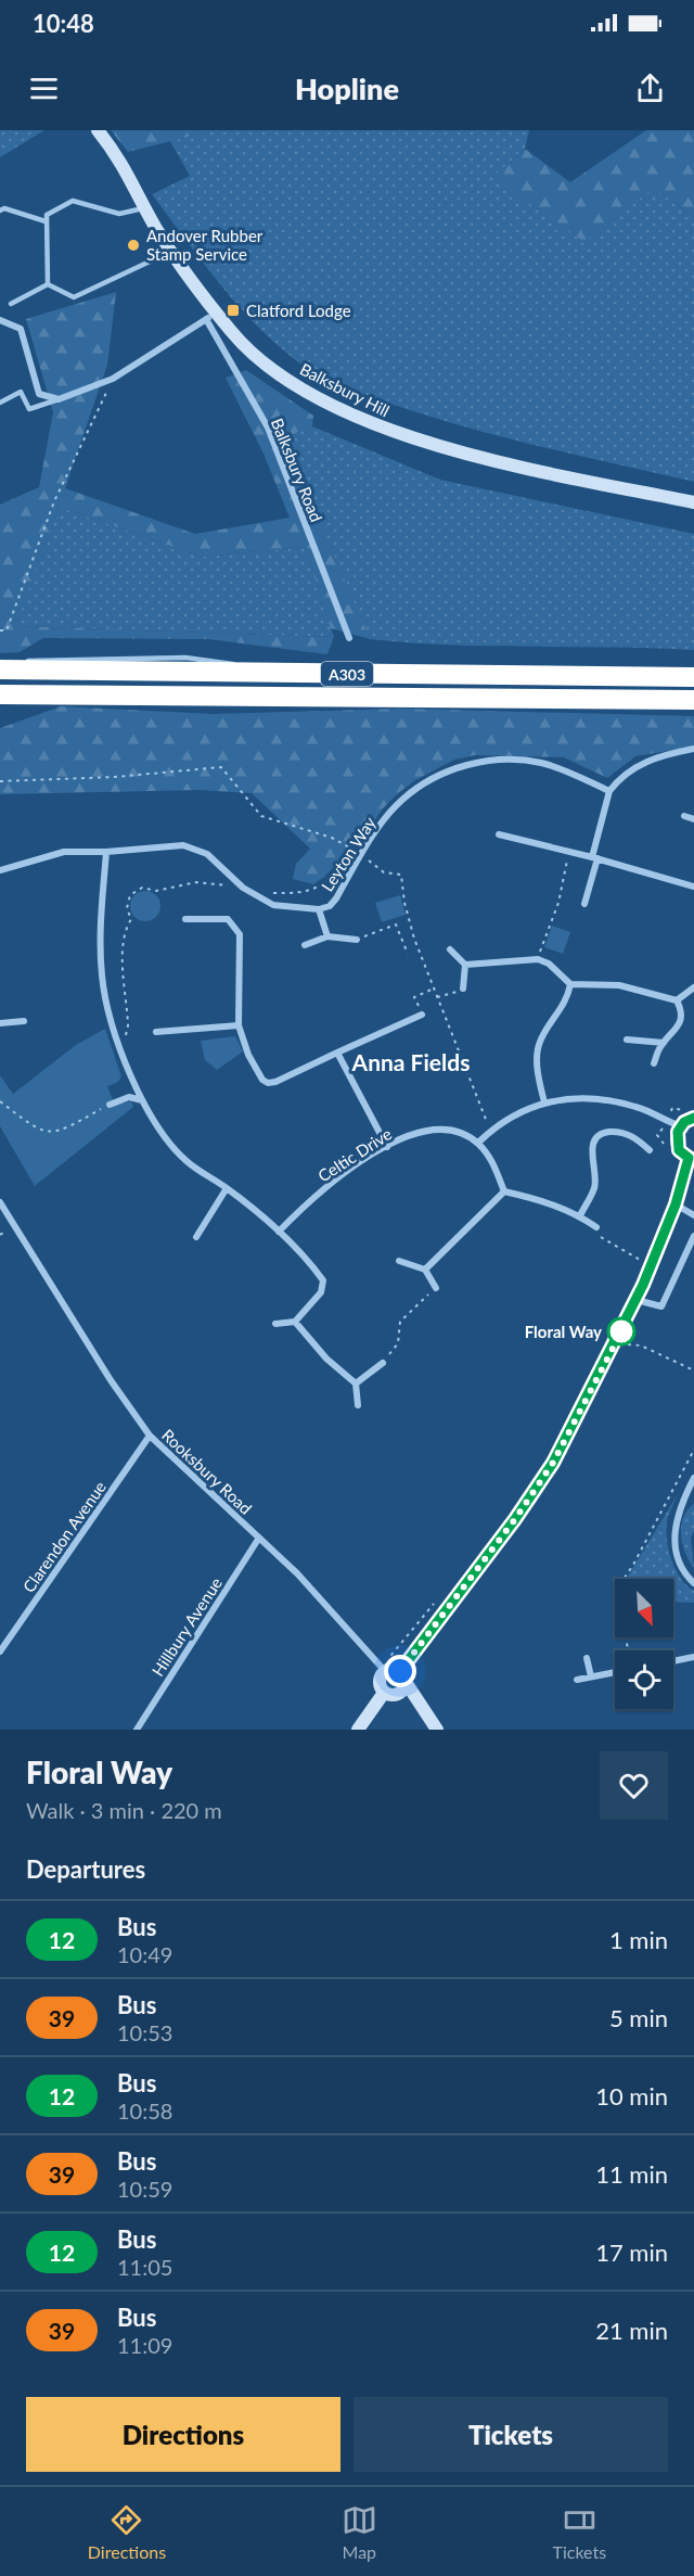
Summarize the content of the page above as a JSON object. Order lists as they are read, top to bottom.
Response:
{
  "streets": {
    "highway": ["A303"],
    "street": [
      "Balksbury Hill",
      "Balksbury Road",
      "Leyton Way",
      "Celtic Drive",
      "Rooksbury Road",
      "Clarendon Avenue",
      "Hillbury Avenue"
    ]
  },
  "crossings": [
    ["Balksbury Hill", "Balksbury Road"],
    ["Rooksbury Road", "Clarendon Avenue"],
    ["Rooksbury Road", "Hillbury Avenue"]
  ],
  "districts": ["Anna Fields"],
  "places": {
    "other": ["Andover Rubber Stamp Service", "Floral Way"],
    "transit": ["Clatford Lodge"]
  },
  "lines": ["bus line 12"],
  "north": "bottom right",
  "page": {
    "status": "10:48",
    "header": "Hopline",
    "heading": [
      ["Floral Way", "Walk · 3 min · 220 m"],
      "Departures"
    ],
    "list": [
      {
        "mark": "12",
        "name": "Bus",
        "note": "10:49",
        "value": "1 min"
      },
      {
        "mark": "39",
        "name": "Bus",
        "note": "10:53",
        "value": "5 min"
      },
      {
        "mark": "12",
        "name": "Bus",
        "note": "10:58",
        "value": "10 min"
      },
      {
        "mark": "39",
        "name": "Bus",
        "note": "10:59",
        "value": "11 min"
      },
      {
        "mark": "12",
        "name": "Bus",
        "note": "11:05",
        "value": "17 min"
      },
      {
        "mark": "39",
        "name": "Bus",
        "note": "11:09",
        "value": "21 min"
      }
    ],
    "buttons": ["Directions", "Tickets"],
    "tabs": ["Directions", "Map", "Tickets"]
  }
}
